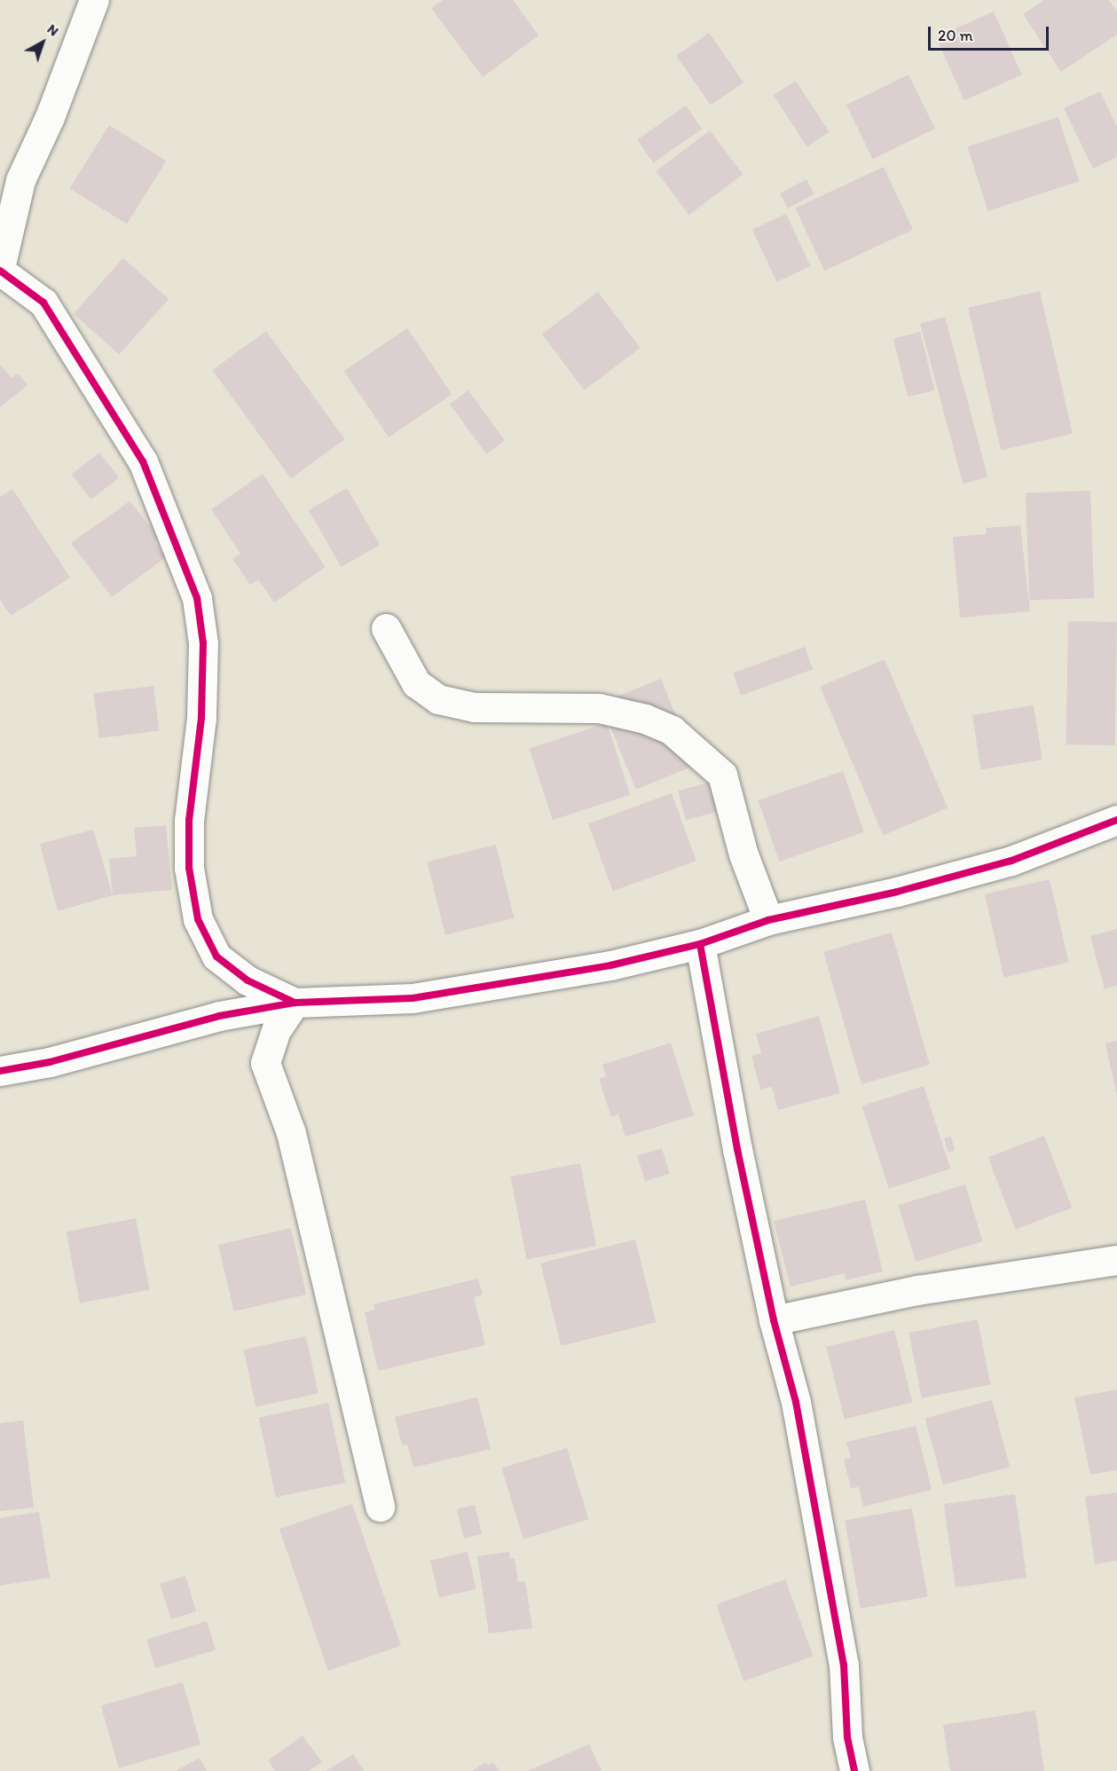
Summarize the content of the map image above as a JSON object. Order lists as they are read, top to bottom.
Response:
{
  "scale_bar": "20 m",
  "north": "top right"
}
